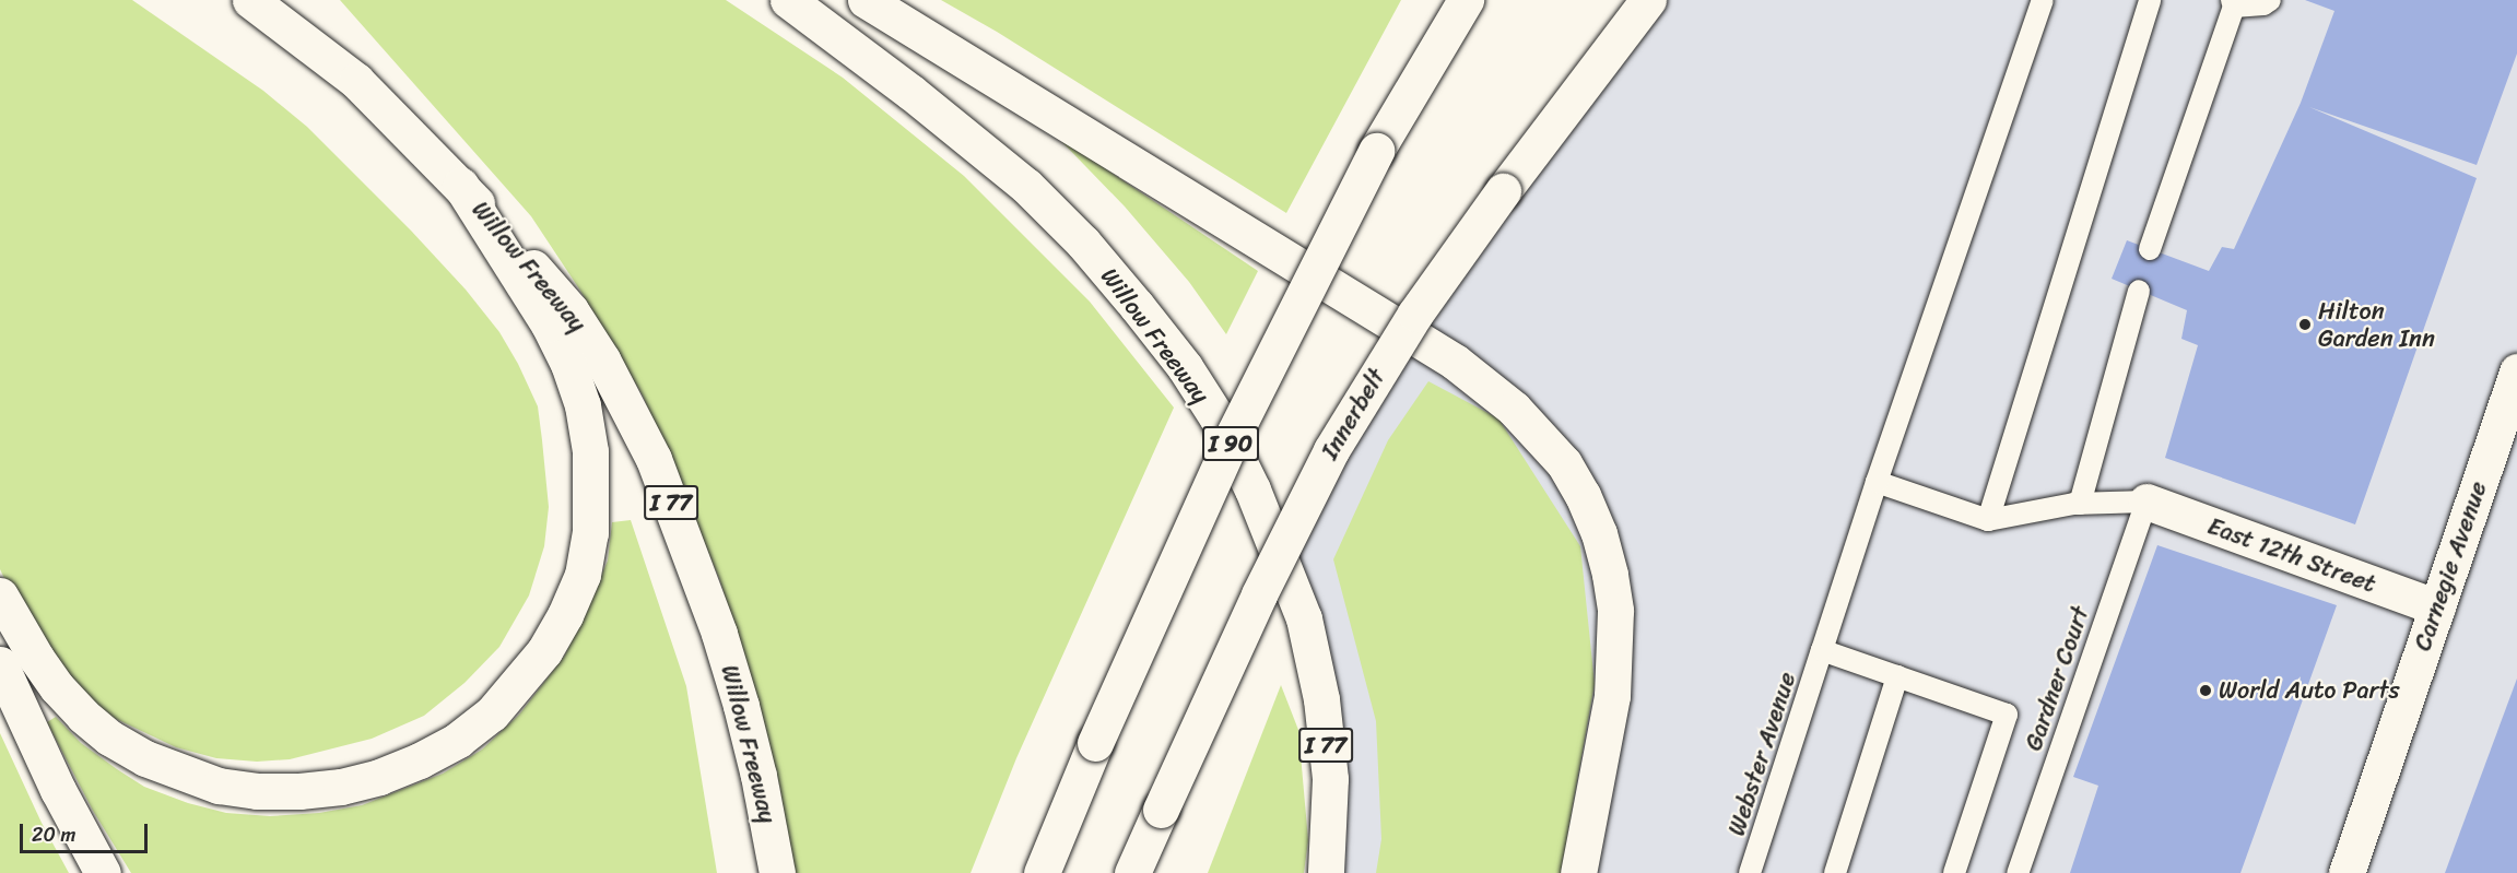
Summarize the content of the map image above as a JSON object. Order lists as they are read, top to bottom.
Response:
{
  "streets": {
    "main road": [
      "Willow Freeway",
      "Innerbelt",
      "I 90",
      "I 77",
      "East 12th Street",
      "Carnegie Avenue"
    ],
    "lane": ["Gardner Court", "Webster Avenue"]
  },
  "crossings": [
    ["East 12th Street", "Carnegie Avenue"],
    ["East 12th Street", "Gardner Court"]
  ],
  "places": ["Hilton Garden Inn", "World Auto Parts"],
  "scale_bar": "20 m"
}
